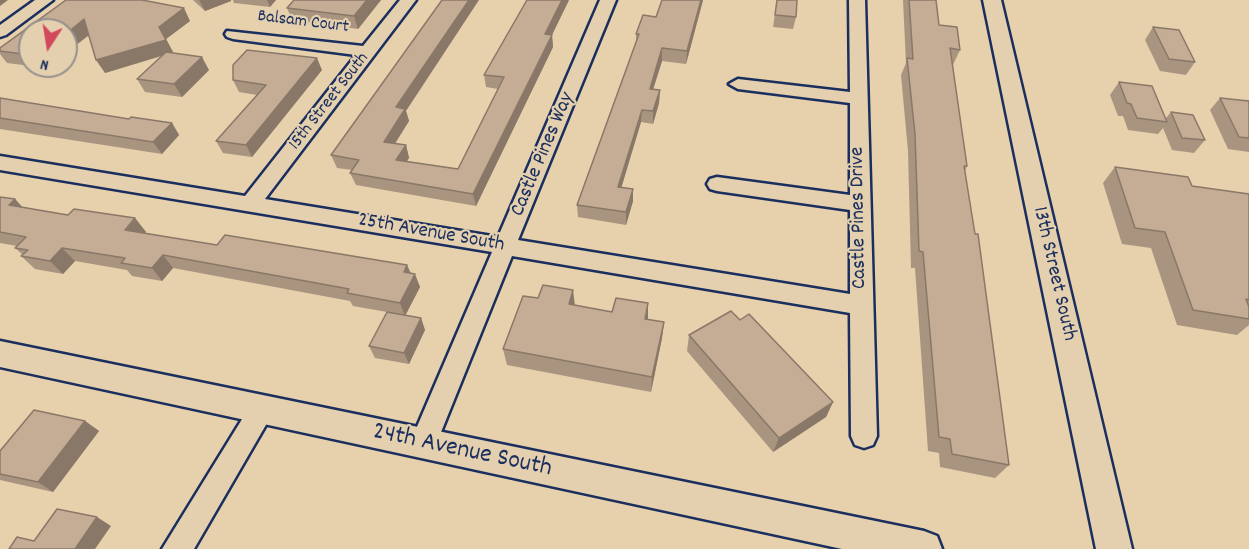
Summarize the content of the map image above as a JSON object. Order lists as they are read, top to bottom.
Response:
{
  "streets": {
    "street": [
      "Balsam Court",
      "15th Street South",
      "Castle Pines Way",
      "Castle Pines Drive",
      "25th Avenue South",
      "13th Street South",
      "24th Avenue South"
    ]
  },
  "crossings": [
    ["Balsam Court", "15th Street South"],
    ["15th Street South", "25th Avenue South"],
    ["Castle Pines Way", "25th Avenue South"],
    ["Castle Pines Way", "24th Avenue South"],
    ["Castle Pines Drive", "25th Avenue South"]
  ],
  "north": "bottom"
}
